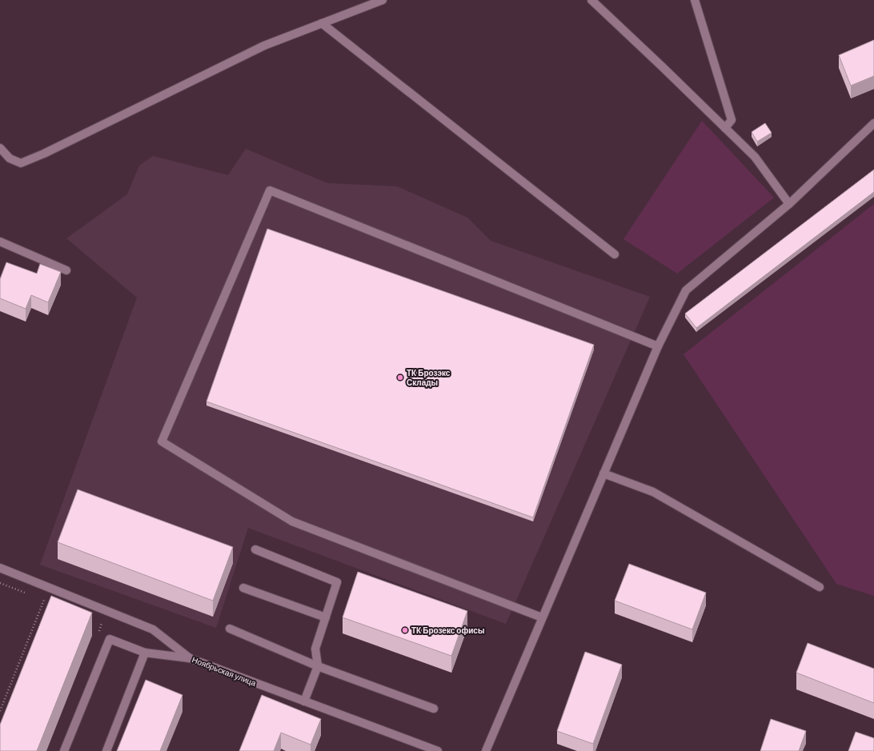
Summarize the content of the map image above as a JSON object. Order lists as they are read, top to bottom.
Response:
{
  "streets": {
    "street": ["Ноябрьская улица"]
  },
  "places": ["ТК Брозэкс Склады", "ТК Брозекс офисы"]
}
